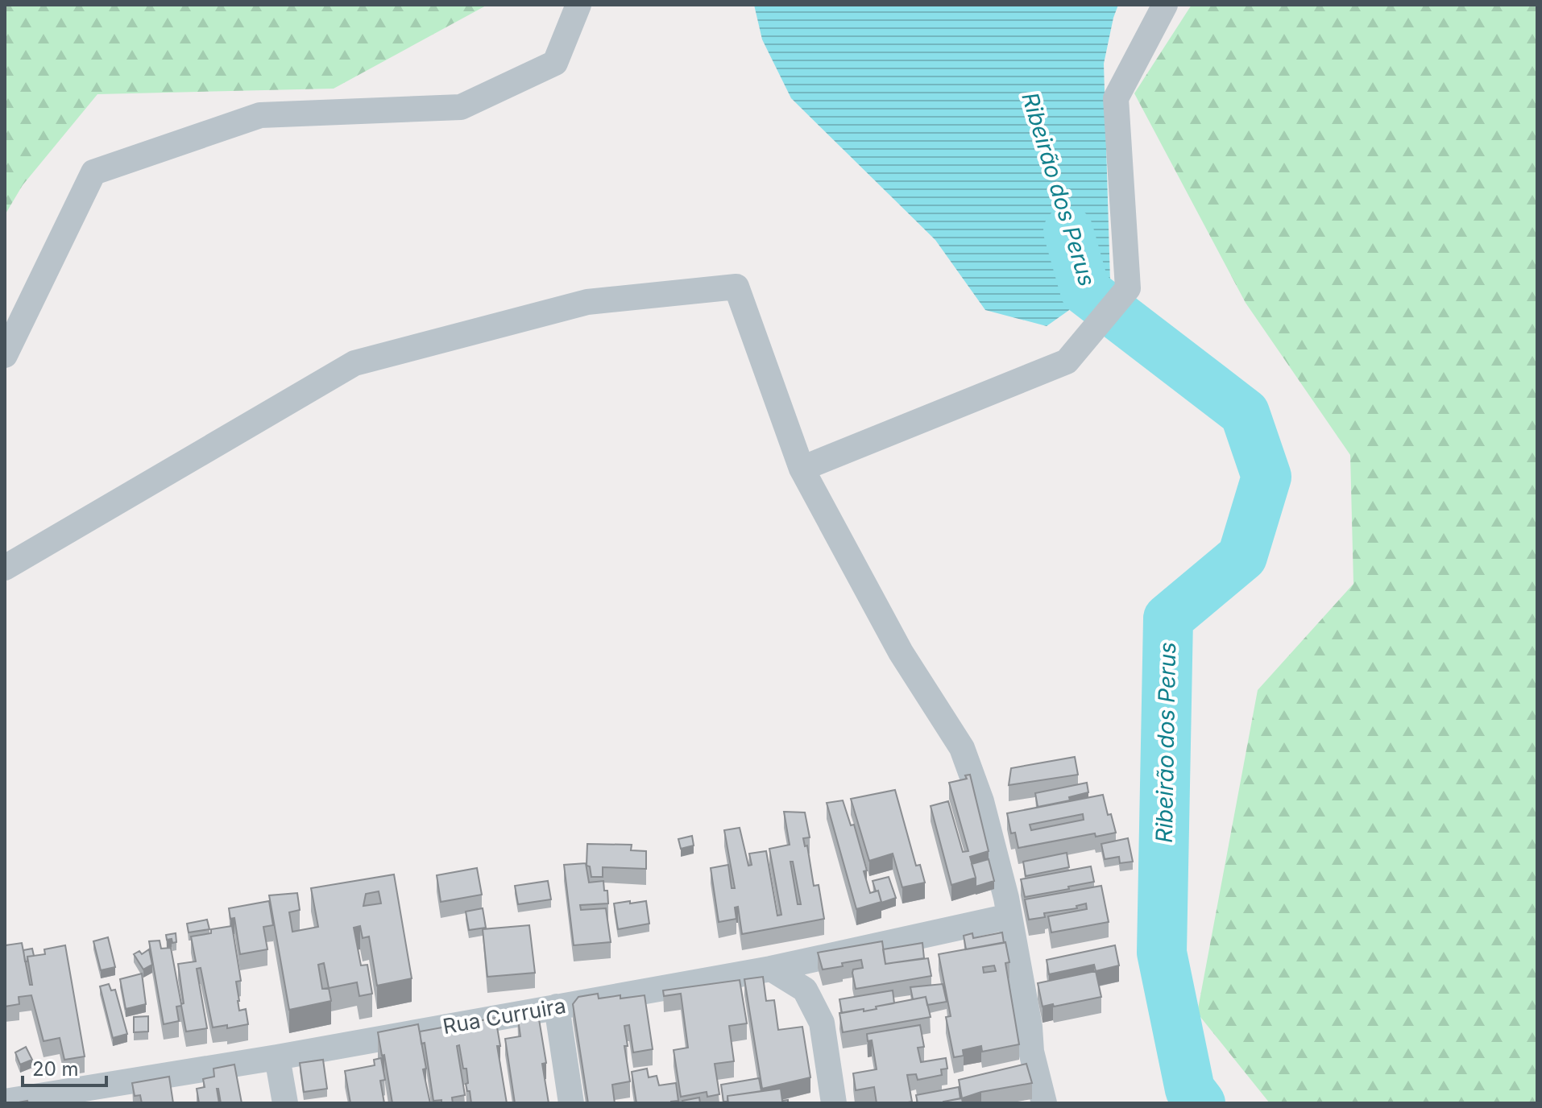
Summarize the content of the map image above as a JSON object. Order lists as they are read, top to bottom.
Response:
{
  "streets": {
    "street": ["Rua Curruira"]
  },
  "water": ["Ribeirão dos Perus"],
  "scale_bar": "20 m"
}
